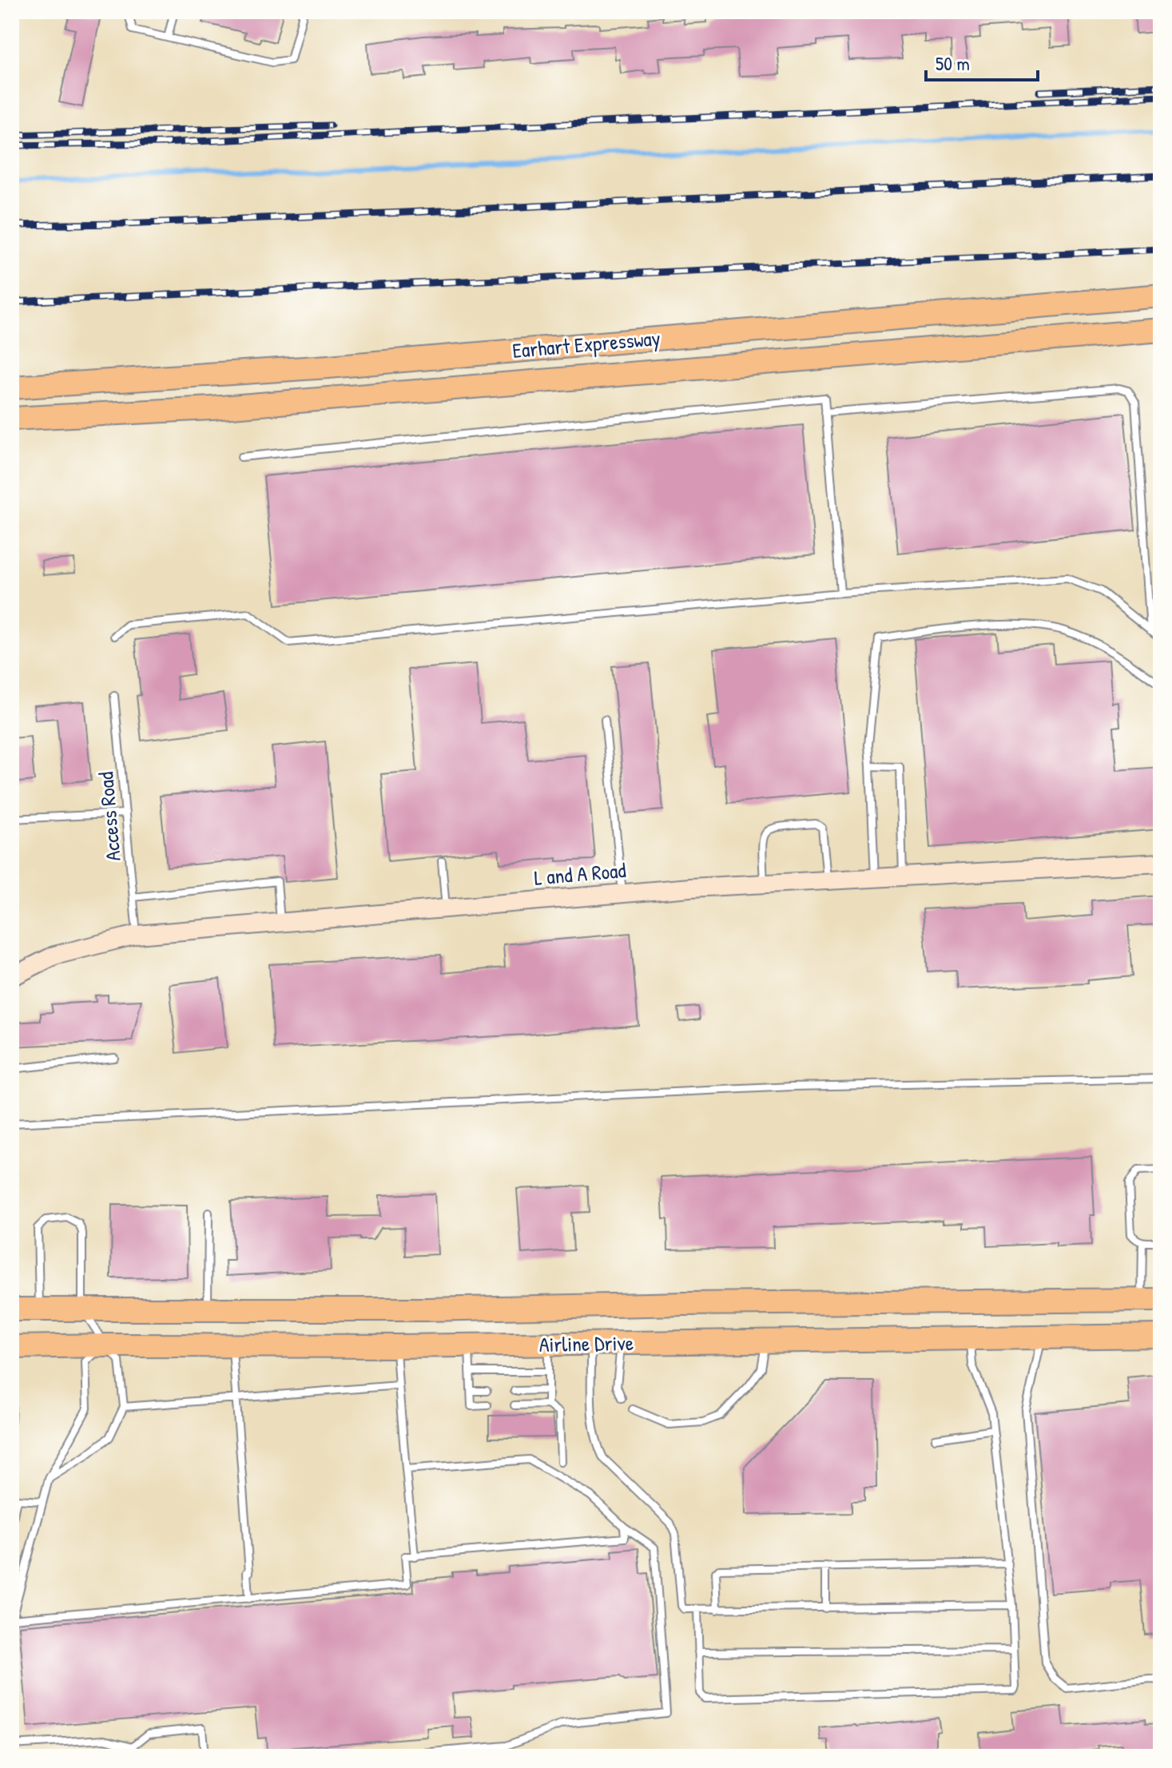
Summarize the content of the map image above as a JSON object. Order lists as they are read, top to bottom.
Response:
{
  "streets": {
    "highway": ["Earhart Expressway", "Airline Drive"],
    "street": ["L and A Road"],
    "lane": ["Access Road"]
  },
  "crossings": [
    ["Access Road", "L and A Road"]
  ],
  "scale_bar": "50 m"
}
